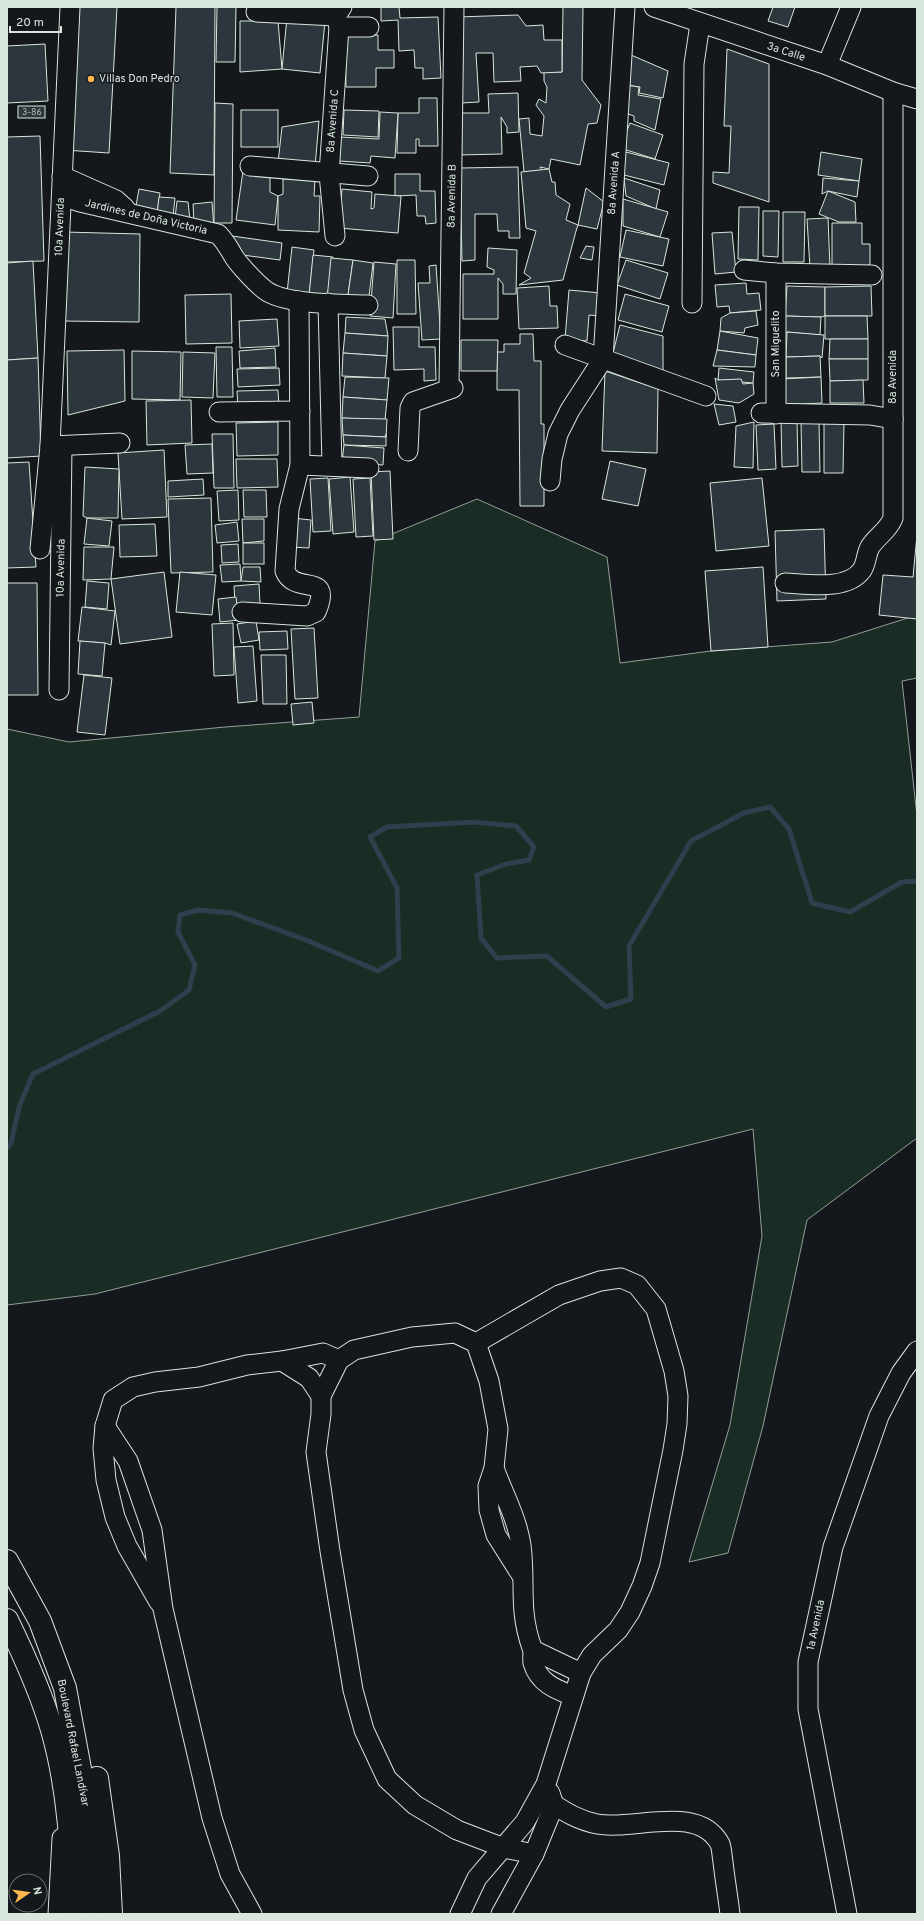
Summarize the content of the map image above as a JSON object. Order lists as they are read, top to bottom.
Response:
{
  "streets": {
    "main road": ["Boulevard Rafael Landívar"],
    "street": [
      "3a Calle",
      "8a Avenida C",
      "8a Avenida A",
      "8a Avenida B",
      "Jardines de Doña Victoria",
      "10a Avenida",
      "San Miguelito",
      "8a Avenida",
      "1a Avenida"
    ]
  },
  "crossings": [
    ["3a Calle", "8a Avenida"],
    ["Jardines de Doña Victoria", "10a Avenida"],
    ["San Miguelito", "8a Avenida"]
  ],
  "places": ["Villas Don Pedro"],
  "house_numbers": ["3-86"],
  "scale_bar": "20 m",
  "north": "right"
}
